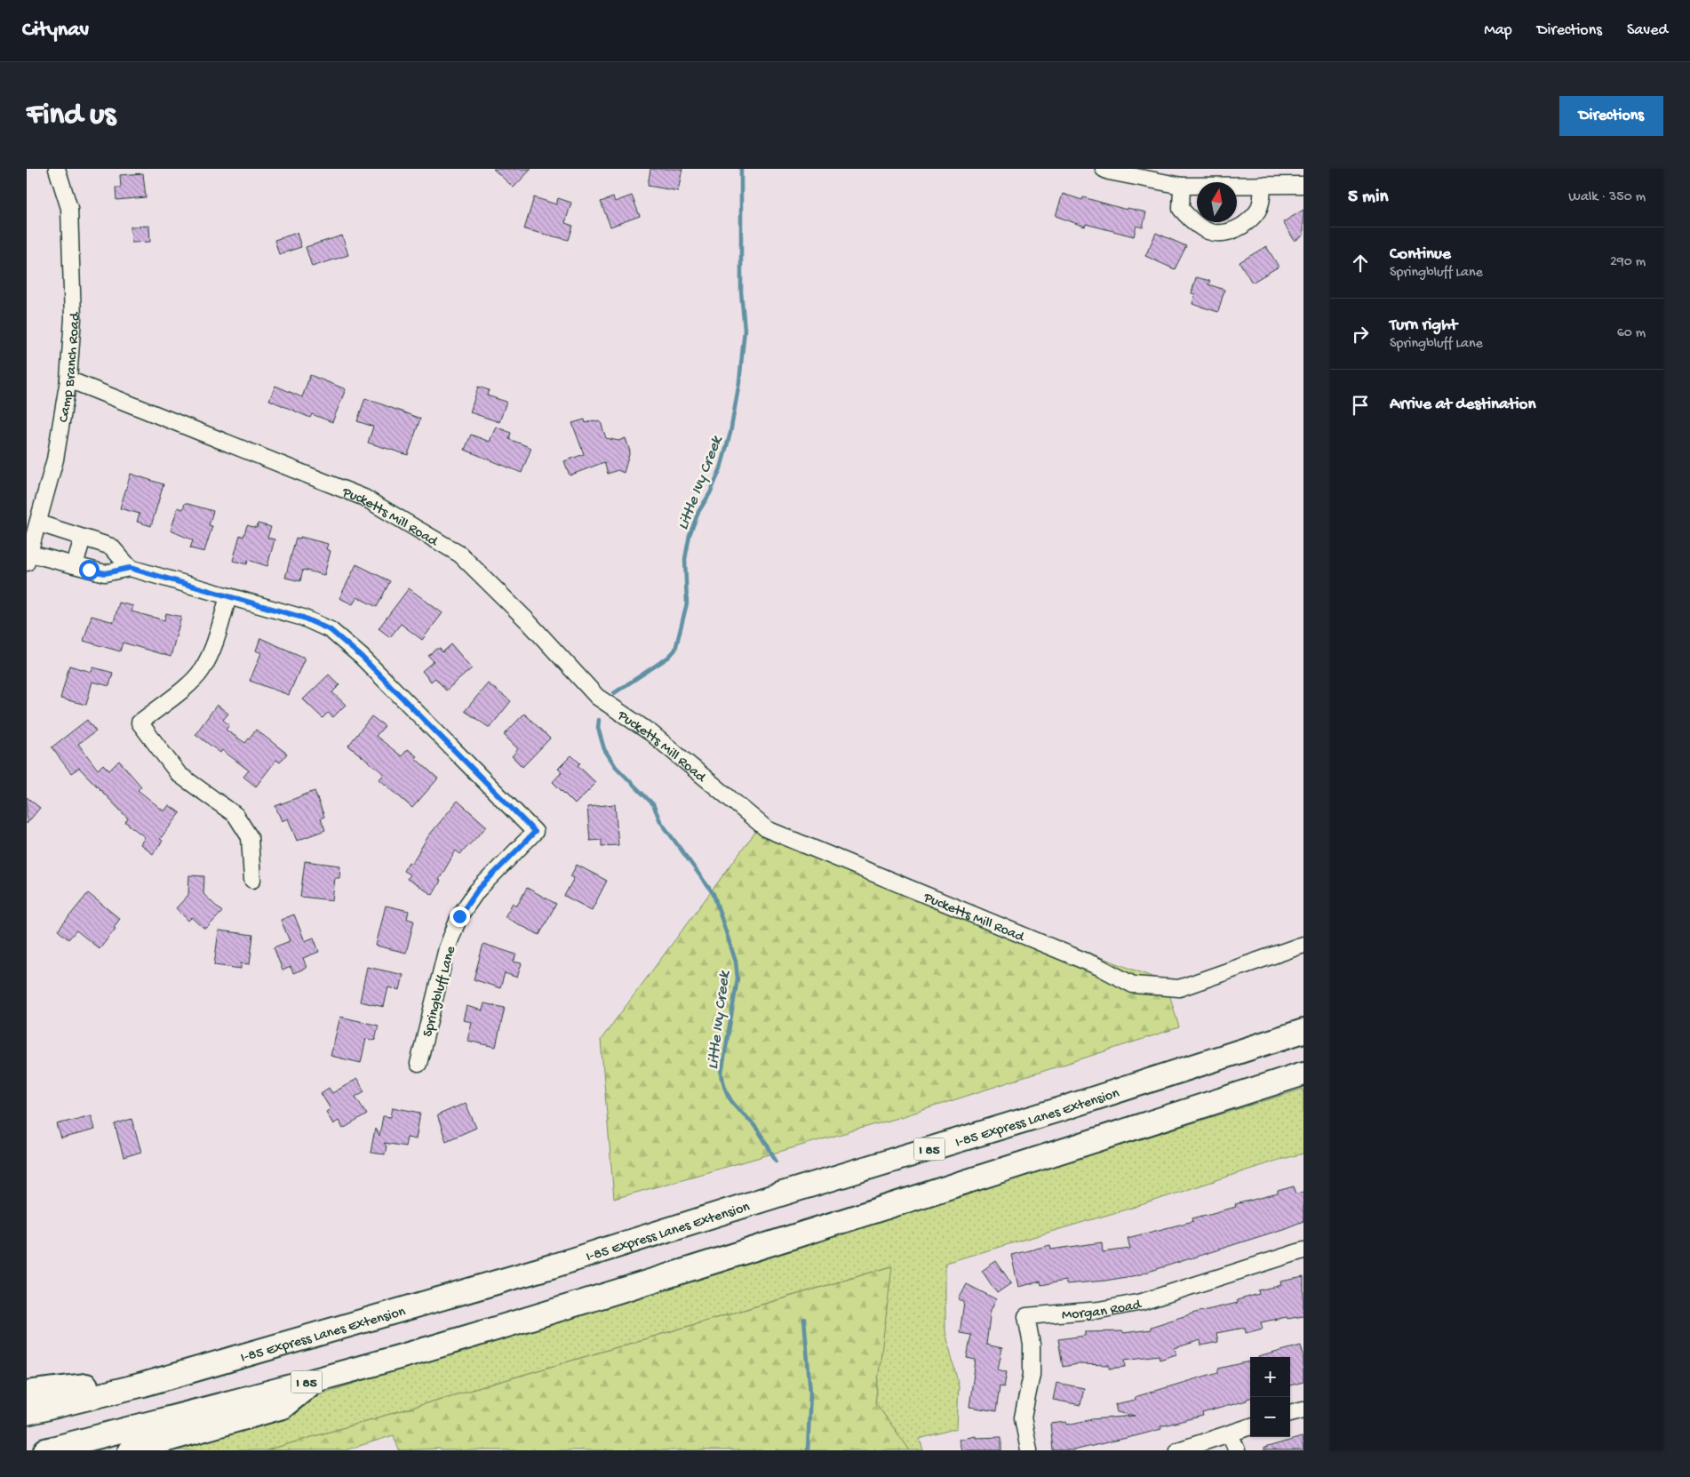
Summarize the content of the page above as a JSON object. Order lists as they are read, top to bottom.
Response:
{
  "streets": {
    "highway": ["I-85 Express Lanes Extension", "I 85"],
    "street": [
      "Camp Branch Road",
      "Pucketts Mill Road",
      "Springbluff Lane",
      "Morgan Road"
    ]
  },
  "crossings": [
    ["Camp Branch Road", "Pucketts Mill Road"],
    ["Camp Branch Road", "Springbluff Lane"]
  ],
  "water": ["Little Ivy Creek"],
  "north": "top",
  "page": {
    "header": "Citynav",
    "nav": ["Map", "Directions", "Saved"],
    "buttons": "Directions",
    "title": "Find us",
    "heading": ["5 min", "Walk · 350 m"],
    "list": [
      ["Continue", "Springbluff Lane", "290 m"],
      ["Turn right", "Springbluff Lane", "60 m"],
      "Arrive at destination"
    ],
    "map_buttons": ["+", "−"]
  }
}
